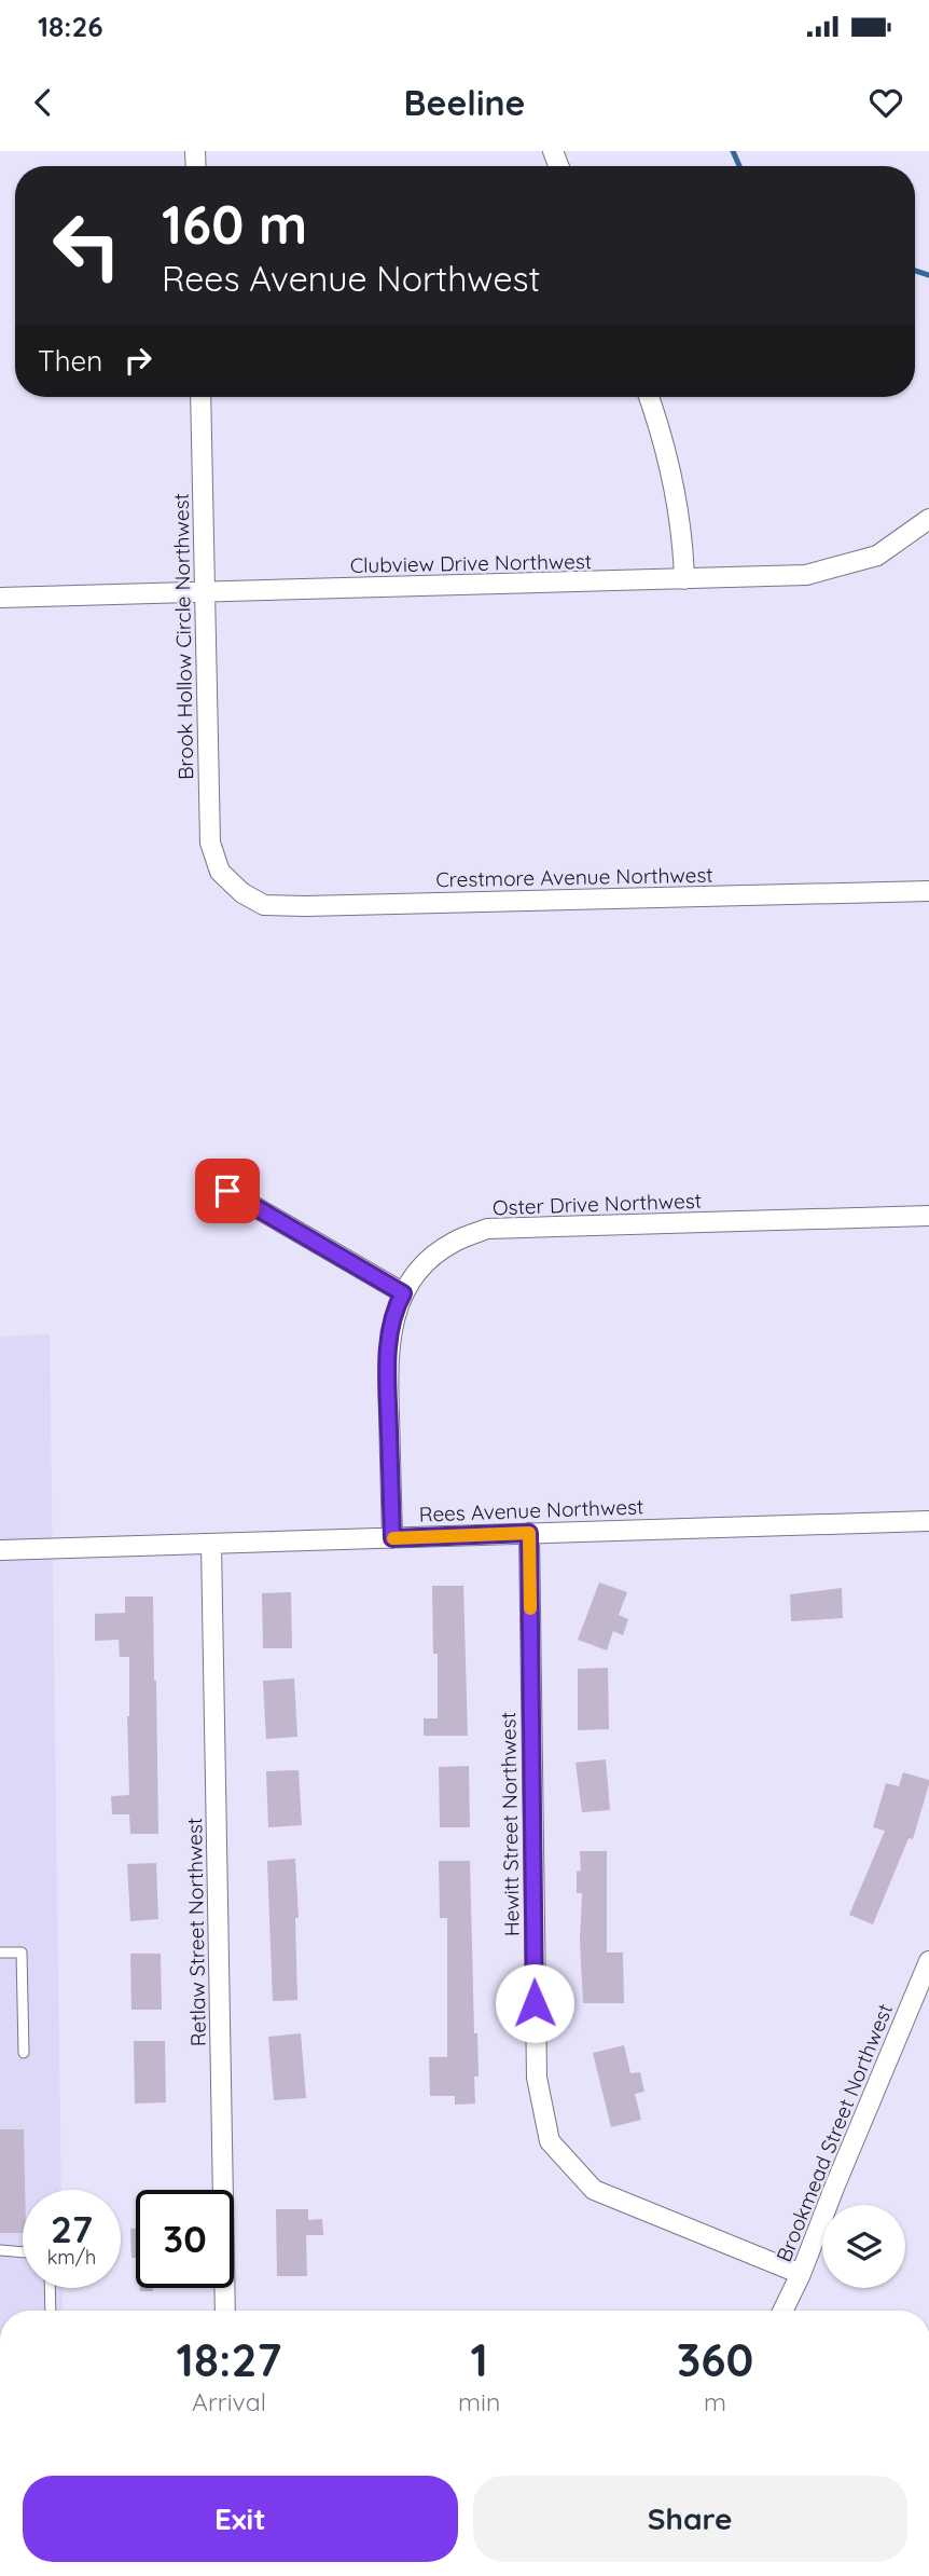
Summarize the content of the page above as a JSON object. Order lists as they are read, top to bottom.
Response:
{
  "streets": {
    "street": [
      "Clubview Drive Northwest",
      "Brook Hollow Circle Northwest",
      "Crestmore Avenue Northwest",
      "Oster Drive Northwest",
      "Rees Avenue Northwest",
      "Hewitt Street Northwest",
      "Retlaw Street Northwest",
      "Brookmead Street Northwest"
    ]
  },
  "crossings": [
    ["Clubview Drive Northwest", "Brook Hollow Circle Northwest"],
    ["Brook Hollow Circle Northwest", "Crestmore Avenue Northwest"],
    ["Oster Drive Northwest", "Rees Avenue Northwest"],
    ["Rees Avenue Northwest", "Hewitt Street Northwest"],
    ["Rees Avenue Northwest", "Retlaw Street Northwest"],
    ["Hewitt Street Northwest", "Brookmead Street Northwest"]
  ],
  "page": {
    "status": "18:26",
    "header": "Beeline",
    "turn": ["160 m", "Rees Avenue Northwest"],
    "then": "Then",
    "speed": "27 km/h",
    "limit": "30",
    "eta": [
      "18:27",
      "Arrival",
      "1",
      "min",
      "360",
      "m"
    ],
    "buttons": ["Exit", "Share"]
  }
}
